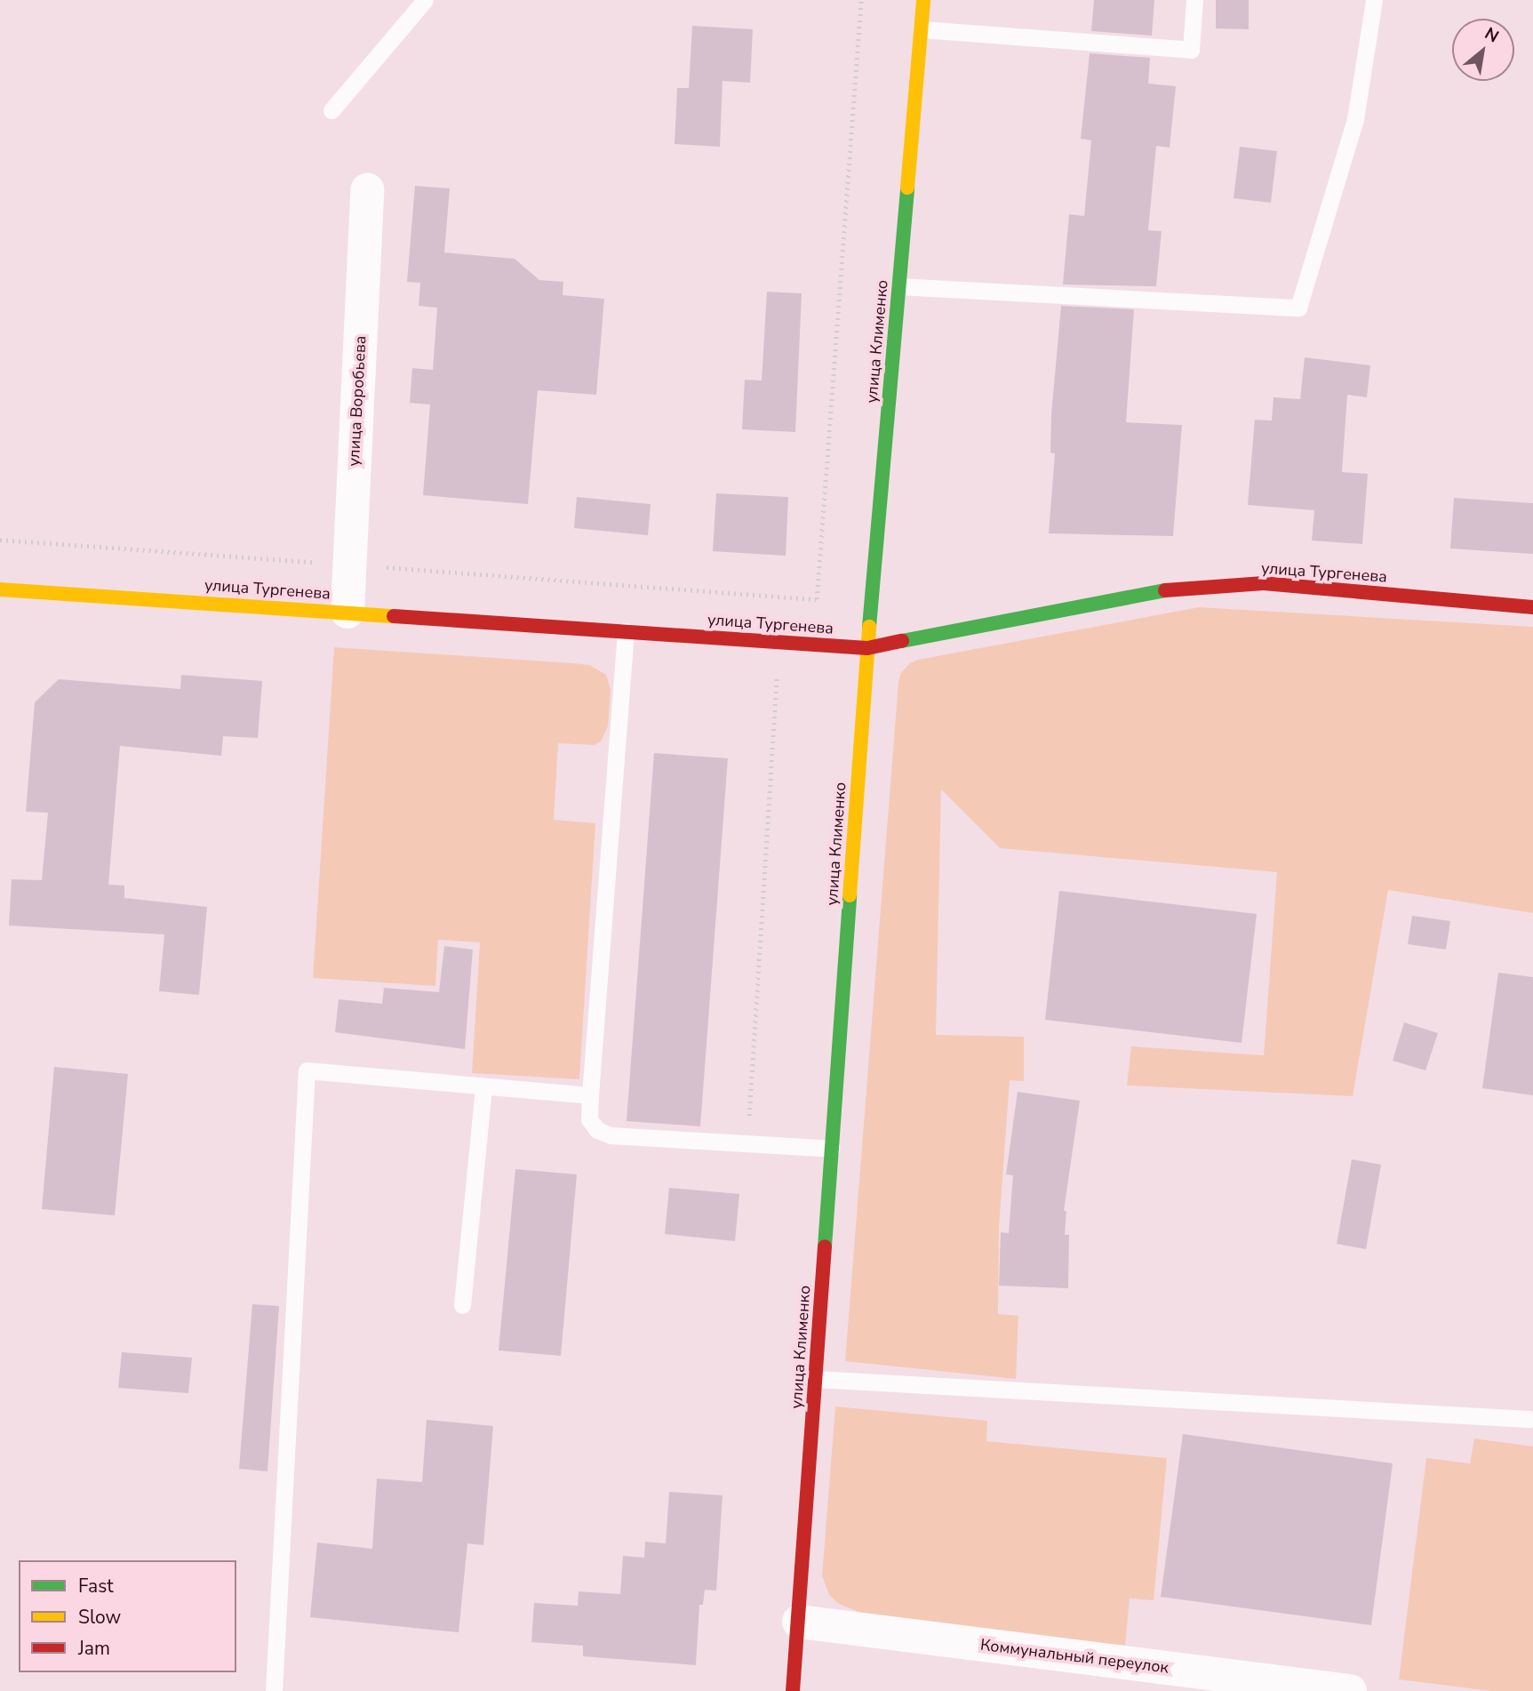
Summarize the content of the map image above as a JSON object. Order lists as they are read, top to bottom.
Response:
{
  "streets": {
    "street": [
      "улица Клименко",
      "улица Воробьева",
      "улица Тургенева",
      "Коммунальный переулок"
    ]
  },
  "crossings": [
    ["улица Клименко", "улица Тургенева"],
    ["улица Клименко", "Коммунальный переулок"],
    ["улица Воробьева", "улица Тургенева"]
  ],
  "legend": ["Fast", "Slow", "Jam"],
  "north": "top right"
}
